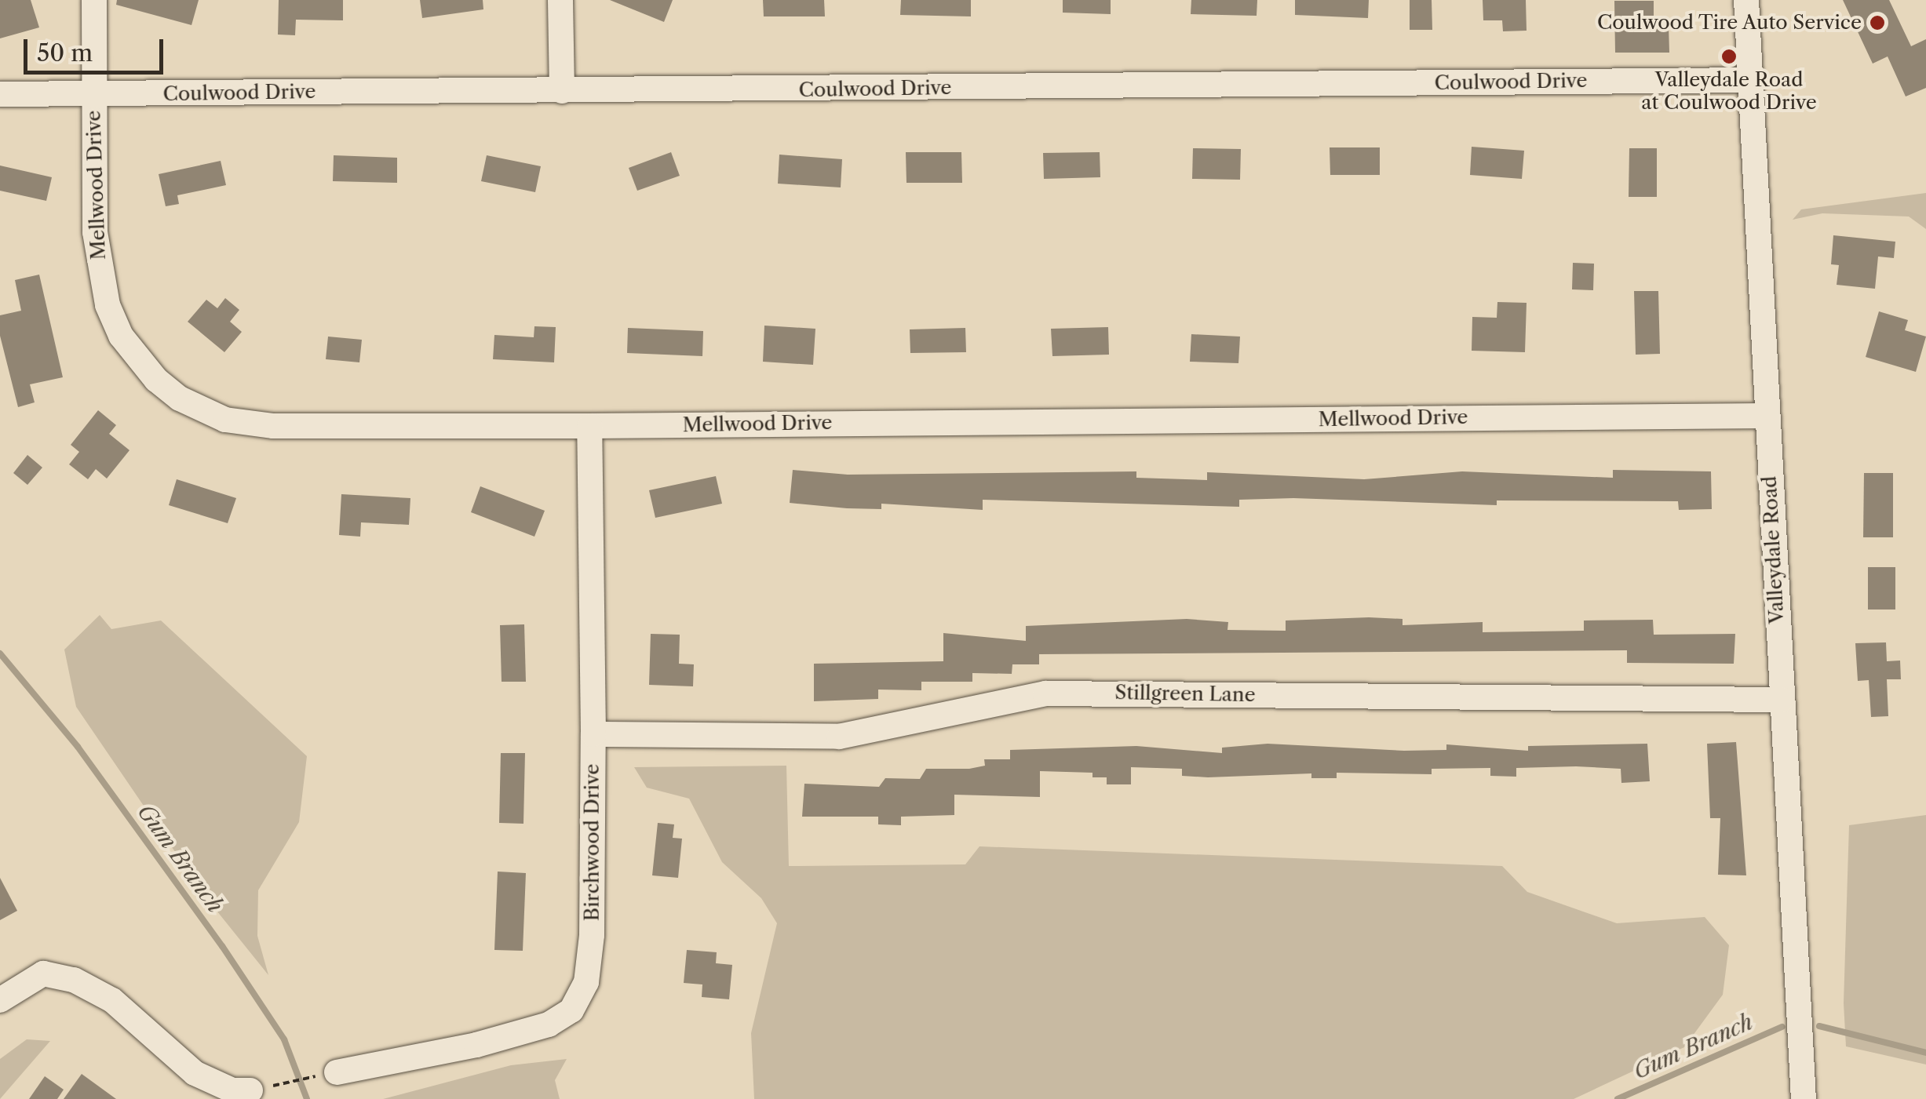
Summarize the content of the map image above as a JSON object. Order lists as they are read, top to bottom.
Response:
{
  "streets": {
    "street": [
      "Coulwood Drive",
      "Mellwood Drive",
      "Valleydale Road",
      "Stillgreen Lane",
      "Birchwood Drive"
    ]
  },
  "crossings": [
    ["Coulwood Drive", "Mellwood Drive"],
    ["Coulwood Drive", "Valleydale Road"],
    ["Mellwood Drive", "Valleydale Road"],
    ["Mellwood Drive", "Birchwood Drive"],
    ["Valleydale Road", "Stillgreen Lane"],
    ["Stillgreen Lane", "Birchwood Drive"]
  ],
  "water": ["Gum Branch"],
  "places": ["Coulwood Tire Auto Service", "Valleydale Road at Coulwood Drive"],
  "scale_bar": "50 m"
}
